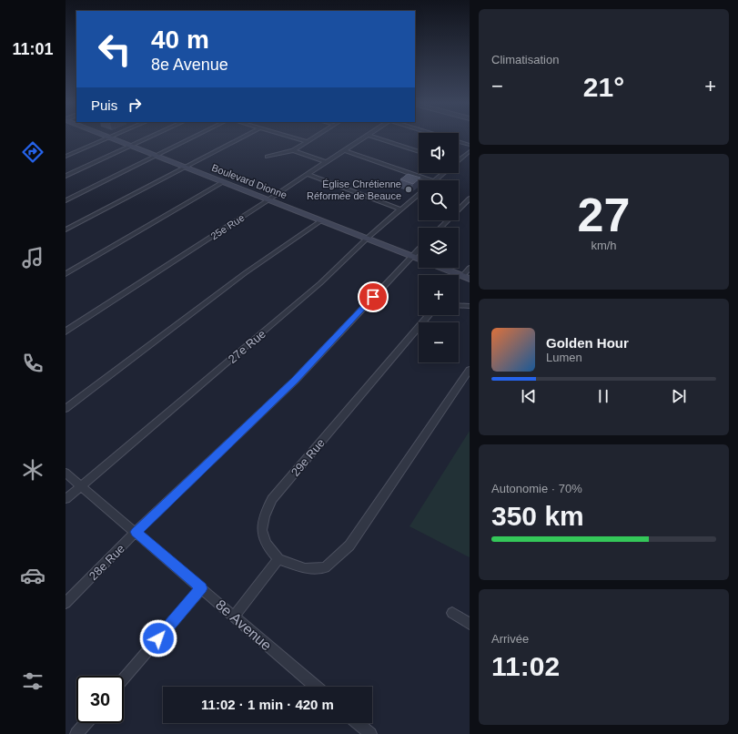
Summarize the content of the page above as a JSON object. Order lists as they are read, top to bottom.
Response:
{
  "streets": {
    "main road": ["Boulevard Dionne"],
    "street": [
      "25e Rue",
      "27e Rue",
      "29e Rue",
      "28e Rue",
      "8e Avenue"
    ]
  },
  "crossings": [
    ["Boulevard Dionne", "25e Rue"],
    ["Boulevard Dionne", "27e Rue"],
    ["Boulevard Dionne", "28e Rue"],
    ["27e Rue", "8e Avenue"],
    ["28e Rue", "8e Avenue"]
  ],
  "places": ["Église Chrétienne Réformée de Beauce"],
  "page": {
    "tabs": "11:01",
    "tile": [
      "Climatisation",
      ["27", "km/h"],
      ["Autonomie · 70%", "350 km"],
      ["Arrivée", "11:02"]
    ],
    "turn": ["40 m", "8e Avenue"],
    "heat": ["−", "21°", "+"],
    "then": "Puis",
    "map_buttons": ["+", "−"],
    "song": ["Golden Hour", "Lumen"],
    "limit": "30",
    "trip": "11:02 · 1 min · 420 m"
  }
}
